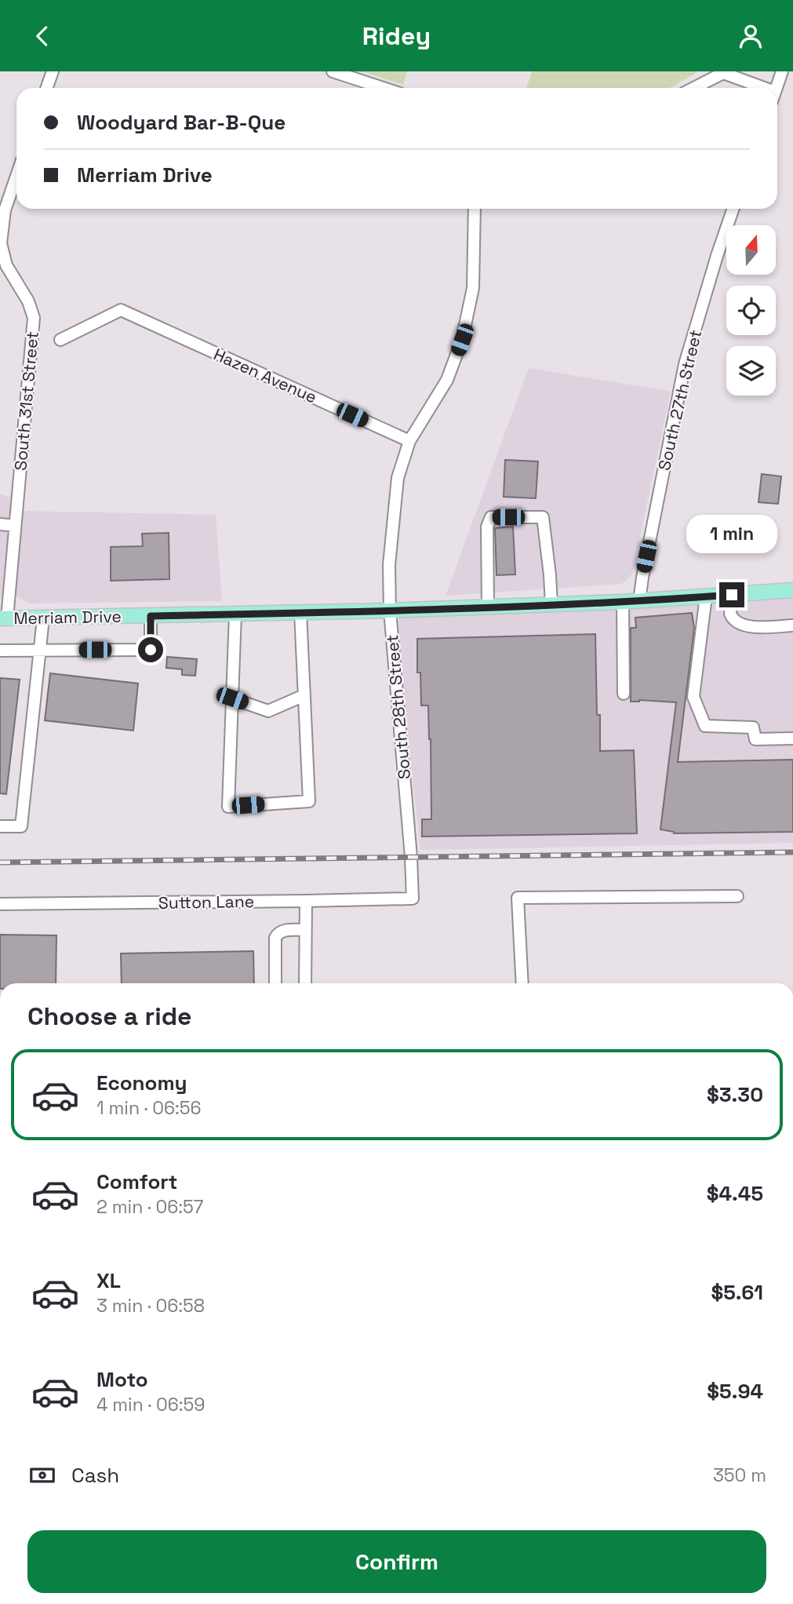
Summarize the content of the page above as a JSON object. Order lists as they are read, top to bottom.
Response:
{
  "streets": {
    "main road": ["Merriam Drive"],
    "street": [
      "Hazen Avenue",
      "South 27th Street",
      "South 31st Street",
      "South 28th Street",
      "Sutton Lane"
    ]
  },
  "crossings": [
    ["Hazen Avenue", "South 28th Street"],
    ["South 27th Street", "Merriam Drive"],
    ["South 31st Street", "Merriam Drive"],
    ["Merriam Drive", "South 28th Street"],
    ["South 28th Street", "Sutton Lane"]
  ],
  "north": "top",
  "page": {
    "header": "Ridey",
    "banner": ["Woodyard Bar-B-Que", "Merriam Drive"],
    "bubble": "1 min",
    "heading": "Choose a ride",
    "list": [
      {
        "name": "Economy",
        "note": "1 min · 06:56",
        "value": "$3.30"
      },
      {
        "name": "Comfort",
        "note": "2 min · 06:57",
        "value": "$4.45"
      },
      {
        "name": "XL",
        "note": "3 min · 06:58",
        "value": "$5.61"
      },
      {
        "name": "Moto",
        "note": "4 min · 06:59",
        "value": "$5.94"
      }
    ],
    "pay": ["Cash", "350 m"],
    "buttons": "Confirm"
  }
}
